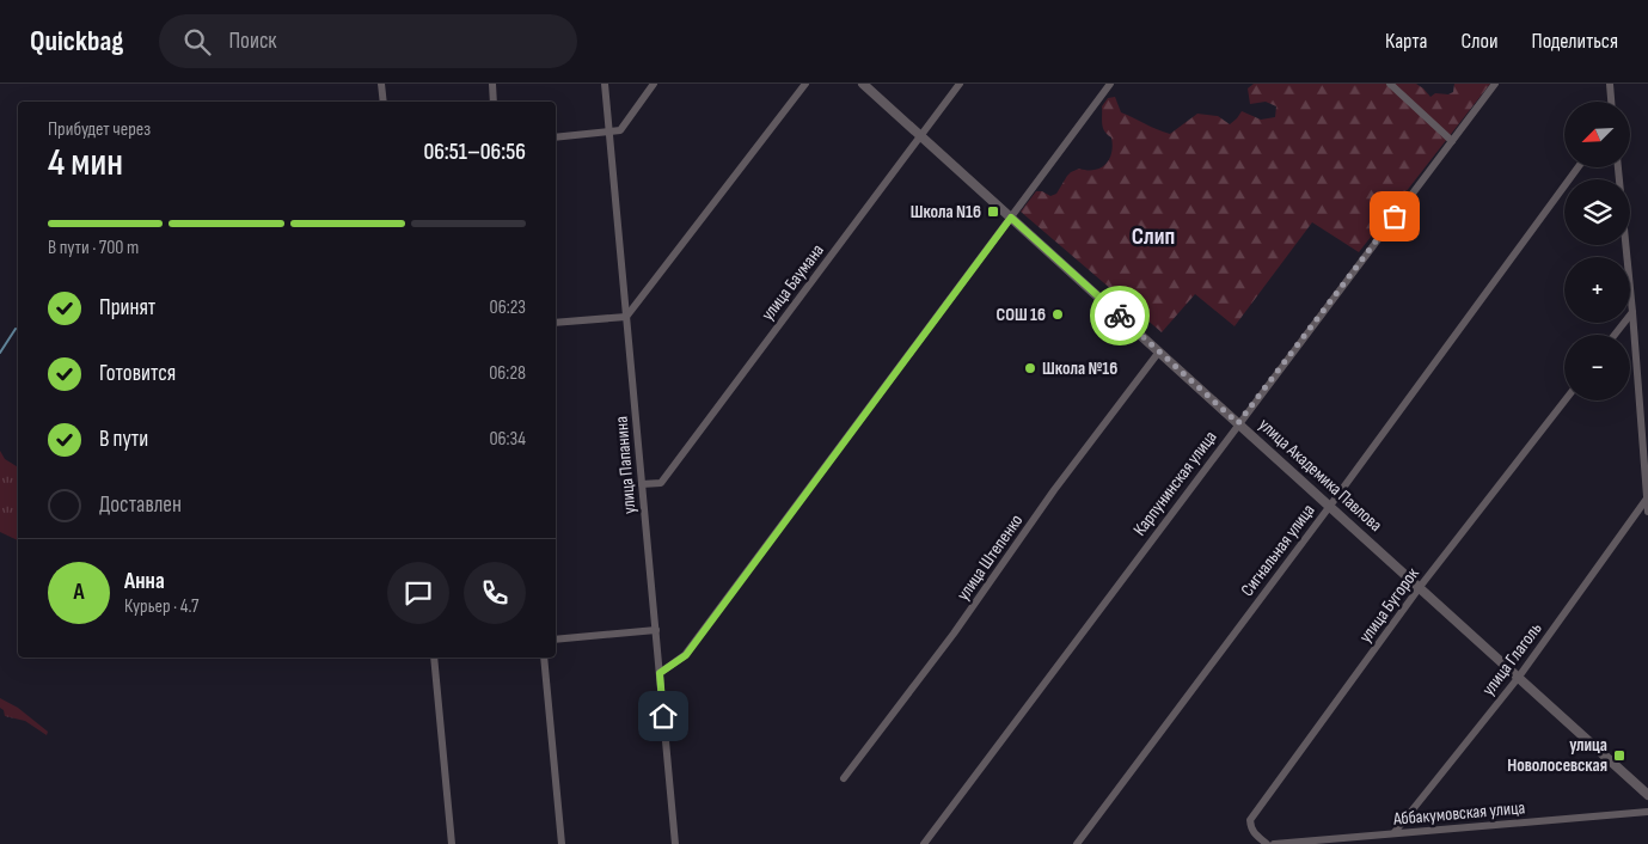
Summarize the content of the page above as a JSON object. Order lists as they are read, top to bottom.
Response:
{
  "streets": {
    "street": [
      "улица Баумана",
      "улица Папанина",
      "улица Академика Павлова",
      "Карпунинская улица",
      "Сигнальная улица",
      "улица Штепенко",
      "улица Бугорок",
      "улица Глаголь",
      "Аббакумовская улица"
    ]
  },
  "crossings": [
    ["улица Баумана", "улица Папанина"],
    ["улица Баумана", "улица Академика Павлова"],
    ["улица Академика Павлова", "Карпунинская улица"],
    ["улица Академика Павлова", "Сигнальная улица"],
    ["улица Академика Павлова", "улица Штепенко"],
    ["улица Академика Павлова", "улица Бугорок"],
    ["улица Академика Павлова", "улица Глаголь"],
    ["улица Глаголь", "Аббакумовская улица"]
  ],
  "districts": ["Слип"],
  "places": {
    "transit": ["Школа N16", "улица Новолосевская"],
    "other": ["СОШ 16", "Школа №16"]
  },
  "north": "bottom left",
  "page": {
    "header": "Quickbag",
    "search": "Поиск",
    "nav": ["Карта", "Слои", "Поделиться"],
    "map_buttons": ["+", "−"],
    "heading": ["4 мин", "Прибудет через", "06:51–06:56"],
    "panel": ["Анна", "Курьер · 4.7"],
    "bar": "В пути · 700 m",
    "list": [
      ["Принят", "06:23"],
      ["Готовится", "06:28"],
      ["В пути", "06:34"],
      "Доставлен"
    ],
    "round": "А"
  }
}
